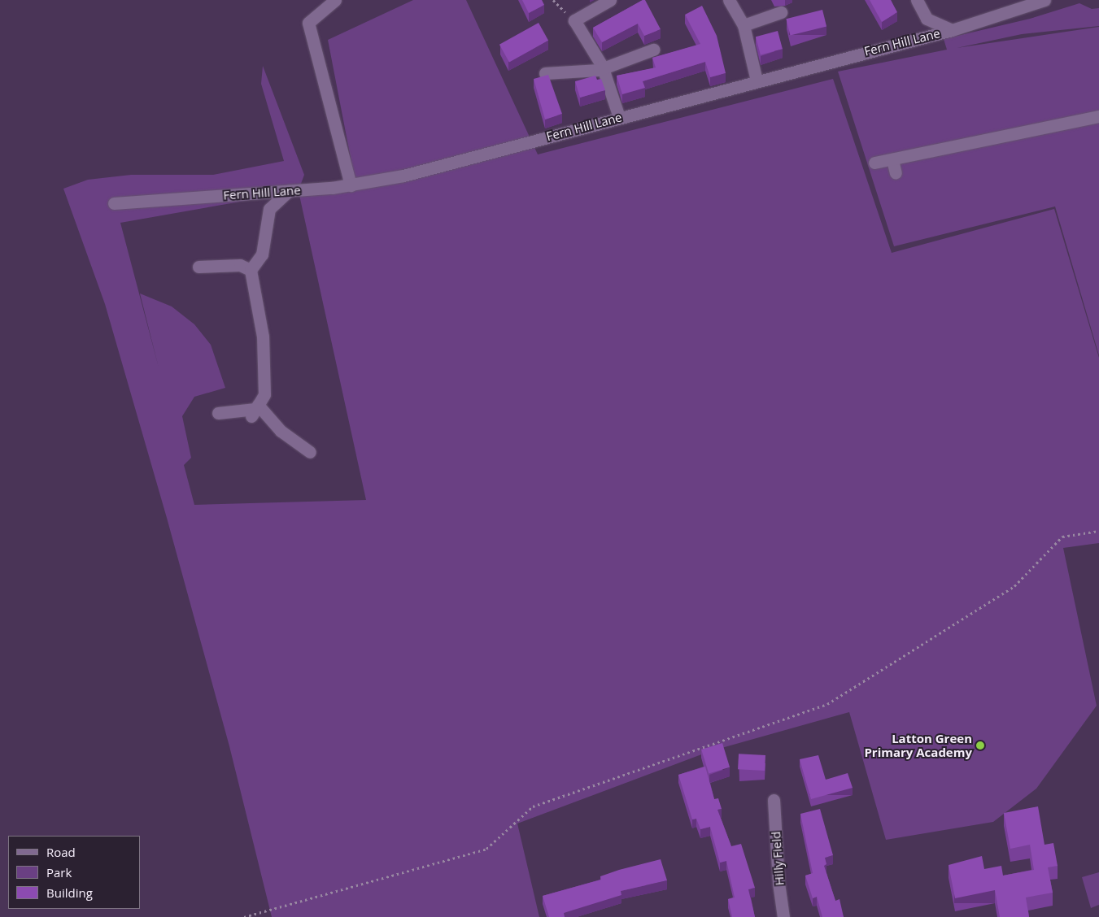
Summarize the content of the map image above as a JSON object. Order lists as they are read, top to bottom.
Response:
{
  "streets": {
    "street": ["Fern Hill Lane", "Hilly Field"]
  },
  "places": ["Latton Green Primary Academy"],
  "legend": ["Road", "Park", "Building"]
}
